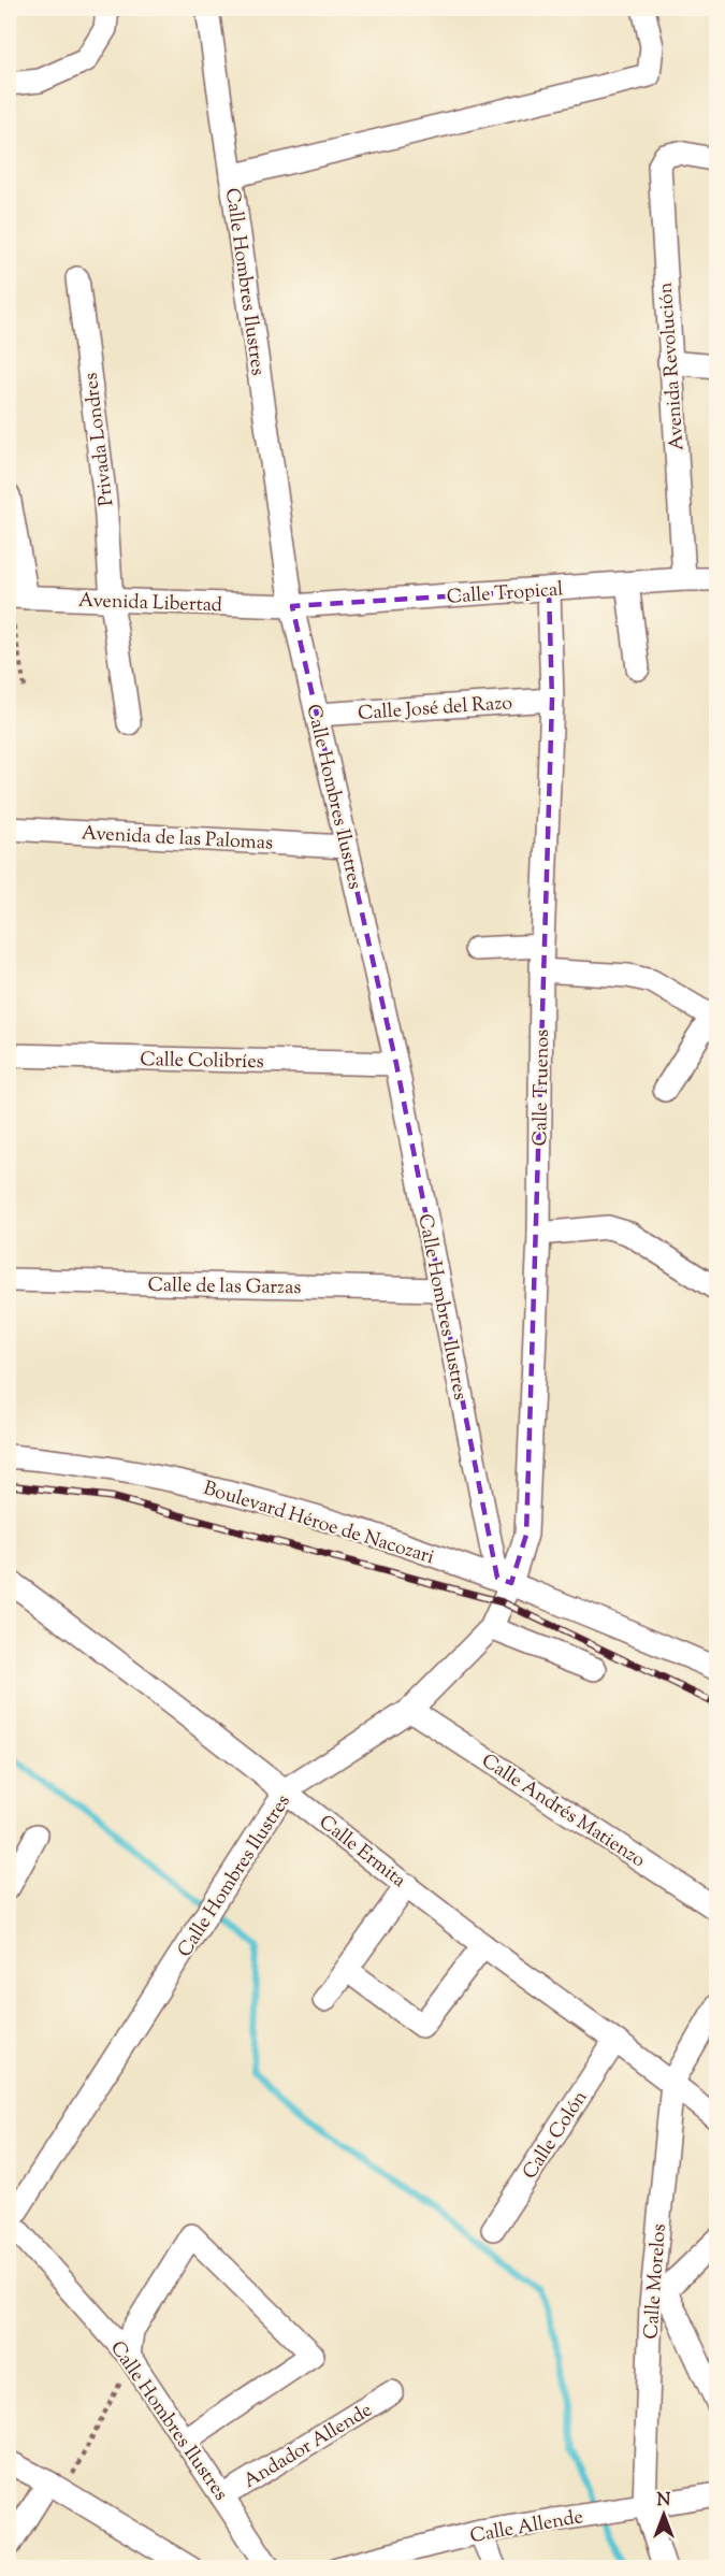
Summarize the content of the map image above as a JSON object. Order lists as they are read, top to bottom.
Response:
{
  "streets": {
    "street": [
      "Calle Hombres Ilustres",
      "Avenida Revolución",
      "Privada Londres",
      "Calle Tropical",
      "Avenida Libertad",
      "Calle José del Razo",
      "Avenida de las Palomas",
      "Calle Colibríes",
      "Calle Truenos",
      "Calle de las Garzas",
      "Boulevard Héroe de Nacozari",
      "Calle Andrés Matienzo",
      "Calle Ermita",
      "Calle Colón",
      "Calle Morelos",
      "Andador Allende",
      "Calle Allende"
    ]
  },
  "crossings": [
    ["Calle Hombres Ilustres", "Calle Tropical"],
    ["Calle Hombres Ilustres", "Avenida Libertad"],
    ["Calle Hombres Ilustres", "Calle José del Razo"],
    ["Calle Hombres Ilustres", "Avenida de las Palomas"],
    ["Calle Hombres Ilustres", "Calle Colibríes"],
    ["Calle Hombres Ilustres", "Calle Truenos"],
    ["Calle Hombres Ilustres", "Calle de las Garzas"],
    ["Calle Hombres Ilustres", "Boulevard Héroe de Nacozari"],
    ["Calle Hombres Ilustres", "Calle Andrés Matienzo"],
    ["Calle Hombres Ilustres", "Calle Ermita"],
    ["Calle Hombres Ilustres", "Andador Allende"],
    ["Avenida Revolución", "Calle Tropical"],
    ["Privada Londres", "Avenida Libertad"],
    ["Calle Tropical", "Avenida Libertad"],
    ["Calle Tropical", "Calle Truenos"],
    ["Calle José del Razo", "Calle Truenos"],
    ["Calle Truenos", "Boulevard Héroe de Nacozari"],
    ["Calle Ermita", "Calle Colón"],
    ["Calle Ermita", "Calle Morelos"],
    ["Calle Morelos", "Calle Allende"]
  ],
  "north": "top"
}
